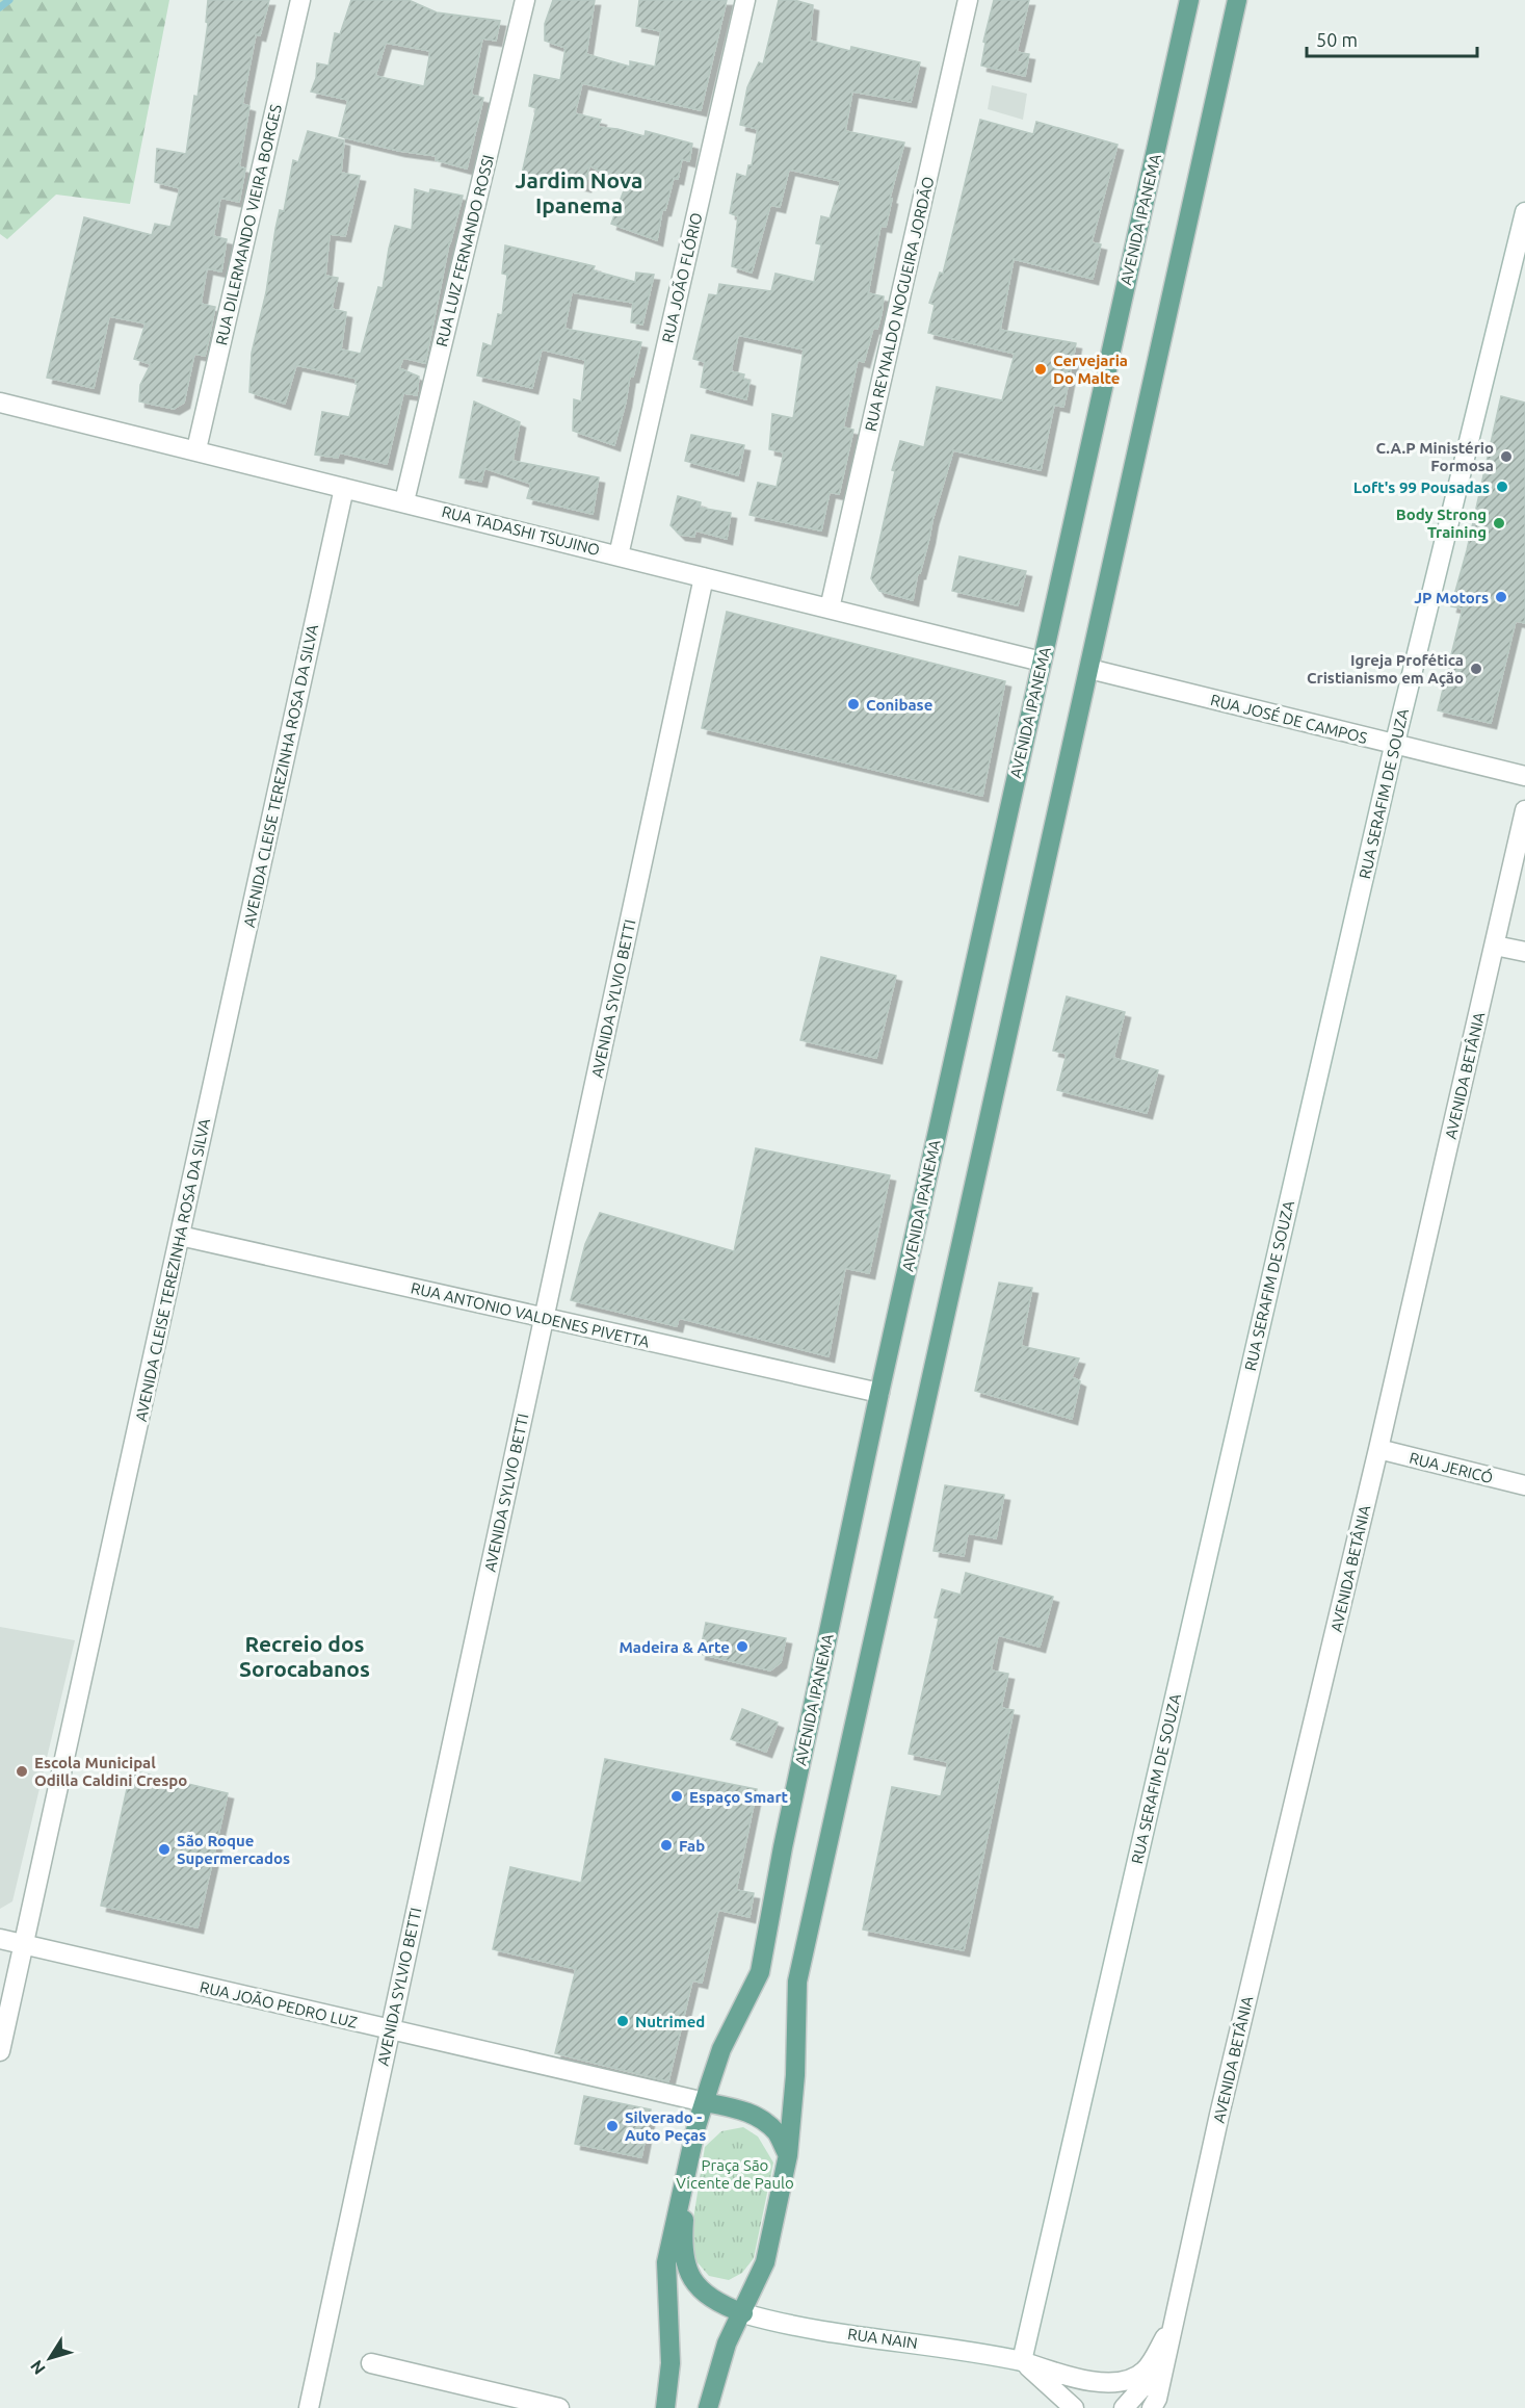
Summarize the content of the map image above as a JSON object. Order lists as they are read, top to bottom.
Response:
{
  "streets": {
    "main road": ["AVENIDA IPANEMA"],
    "street": [
      "RUA DILERMANDO VIEIRA BORGES",
      "RUA LUIZ FERNANDO ROSSI",
      "RUA JOÃO FLÓRIO",
      "RUA REYNALDO NOGUEIRA JORDÃO",
      "RUA TADASHI TSUJINO",
      "RUA JOSÉ DE CAMPOS",
      "AVENIDA CLEISE TEREZINHA ROSA DA SILVA",
      "RUA SERAFIM DE SOUZA",
      "AVENIDA SYLVIO BETTI",
      "AVENIDA BETÂNIA",
      "RUA ANTONIO VALDENES PIVETTA",
      "RUA JERICÓ",
      "RUA JOÃO PEDRO LUZ",
      "RUA NAIN"
    ]
  },
  "crossings": [
    ["AVENIDA IPANEMA", "RUA TADASHI TSUJINO"],
    ["AVENIDA IPANEMA", "RUA ANTONIO VALDENES PIVETTA"],
    ["AVENIDA IPANEMA", "RUA JOÃO PEDRO LUZ"],
    ["RUA DILERMANDO VIEIRA BORGES", "RUA TADASHI TSUJINO"],
    ["RUA LUIZ FERNANDO ROSSI", "RUA TADASHI TSUJINO"],
    ["RUA JOÃO FLÓRIO", "RUA TADASHI TSUJINO"],
    ["RUA REYNALDO NOGUEIRA JORDÃO", "RUA TADASHI TSUJINO"],
    ["RUA TADASHI TSUJINO", "AVENIDA CLEISE TEREZINHA ROSA DA SILVA"],
    ["RUA TADASHI TSUJINO", "AVENIDA SYLVIO BETTI"],
    ["RUA JOSÉ DE CAMPOS", "RUA SERAFIM DE SOUZA"],
    ["AVENIDA CLEISE TEREZINHA ROSA DA SILVA", "RUA ANTONIO VALDENES PIVETTA"],
    ["AVENIDA CLEISE TEREZINHA ROSA DA SILVA", "RUA JOÃO PEDRO LUZ"],
    ["RUA SERAFIM DE SOUZA", "RUA NAIN"],
    ["AVENIDA SYLVIO BETTI", "RUA ANTONIO VALDENES PIVETTA"],
    ["AVENIDA SYLVIO BETTI", "RUA JOÃO PEDRO LUZ"],
    ["AVENIDA BETÂNIA", "RUA JERICÓ"],
    ["AVENIDA BETÂNIA", "RUA NAIN"]
  ],
  "districts": ["Jardim Nova Ipanema", "Recreio dos Sorocabanos"],
  "parks": ["Praça São Vicente de Paulo"],
  "places": [
    "Cervejaria Do Malte",
    "C.A.P Ministério Formosa",
    "Loft's 99 Pousadas",
    "Body Strong Training",
    "JP Motors",
    "Igreja Profética Cristianismo em Ação",
    "Conibase",
    "Madeira & Arte",
    "Escola Municipal Odilla Caldini Crespo",
    "Espaço Smart",
    "Fab",
    "São Roque Supermercados",
    "Nutrimed",
    "Silverado - Auto Peças"
  ],
  "scale_bar": "50 m",
  "north": "bottom left"
}
